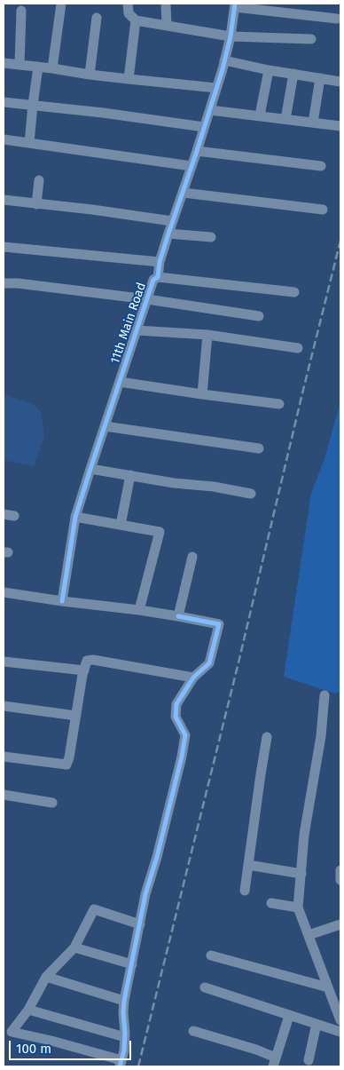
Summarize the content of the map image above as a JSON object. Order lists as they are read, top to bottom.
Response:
{
  "streets": {
    "street": ["11th Main Road"]
  },
  "scale_bar": "100 m"
}
